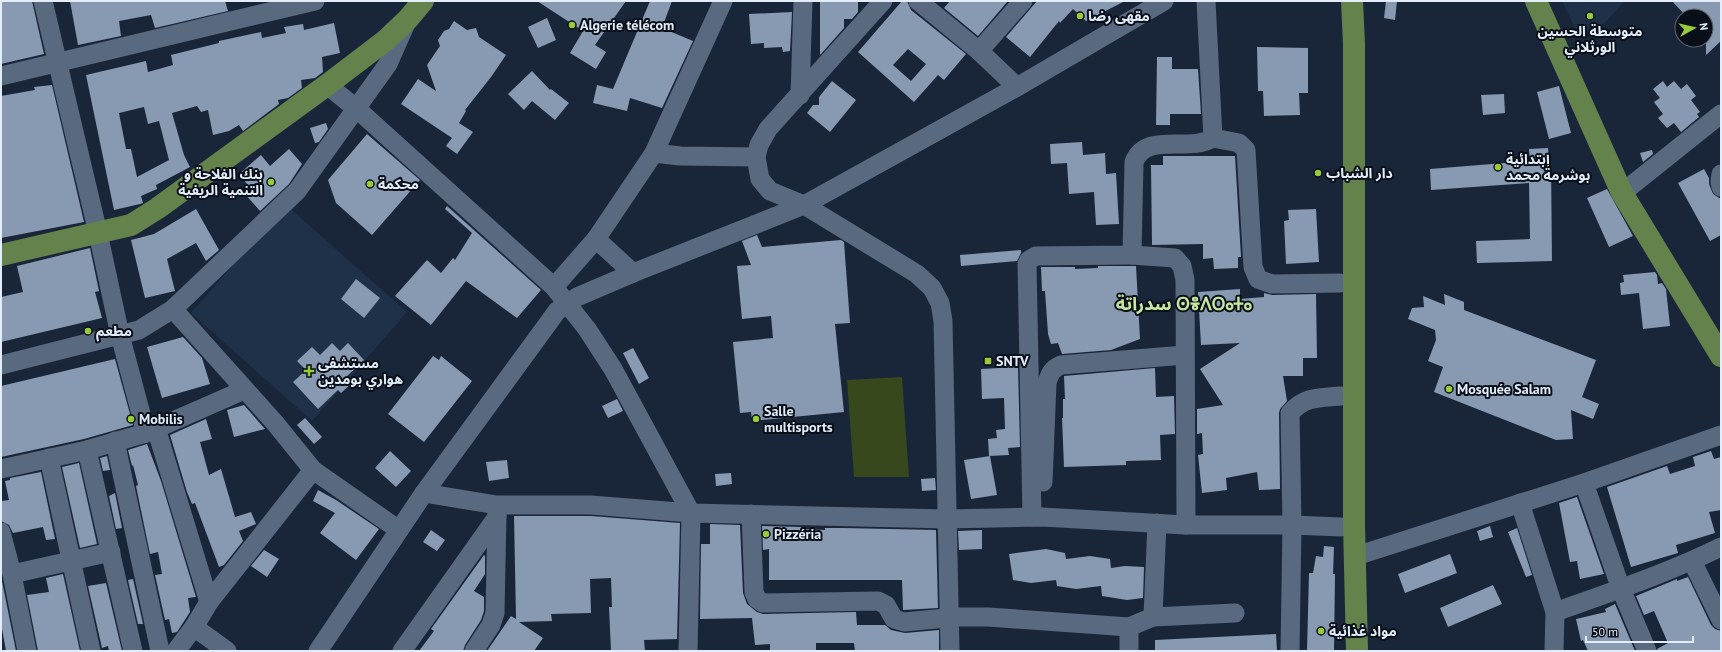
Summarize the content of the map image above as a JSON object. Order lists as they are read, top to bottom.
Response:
{
  "districts": ["سدراتة ⵙⴻⴷⵔⴰⵜⴰ"],
  "places": {
    "other": [
      "مقهى رضا",
      "متوسطة الحسين الورثلاني",
      "Algerie télécom",
      "إبتدائية بوشرمة محمد",
      "دار الشباب",
      "بنك الفلاحة و التنمية الريفية",
      "محكمة",
      "مطعم",
      "Mosquée Salam",
      "Mobilis",
      "Salle multisports",
      "Pizzéria",
      "مواد غذائية"
    ],
    "transit": ["SNTV"],
    "health": ["مستشفى هواري بومدين"]
  },
  "scale_bar": "50 m",
  "north": "right"
}
